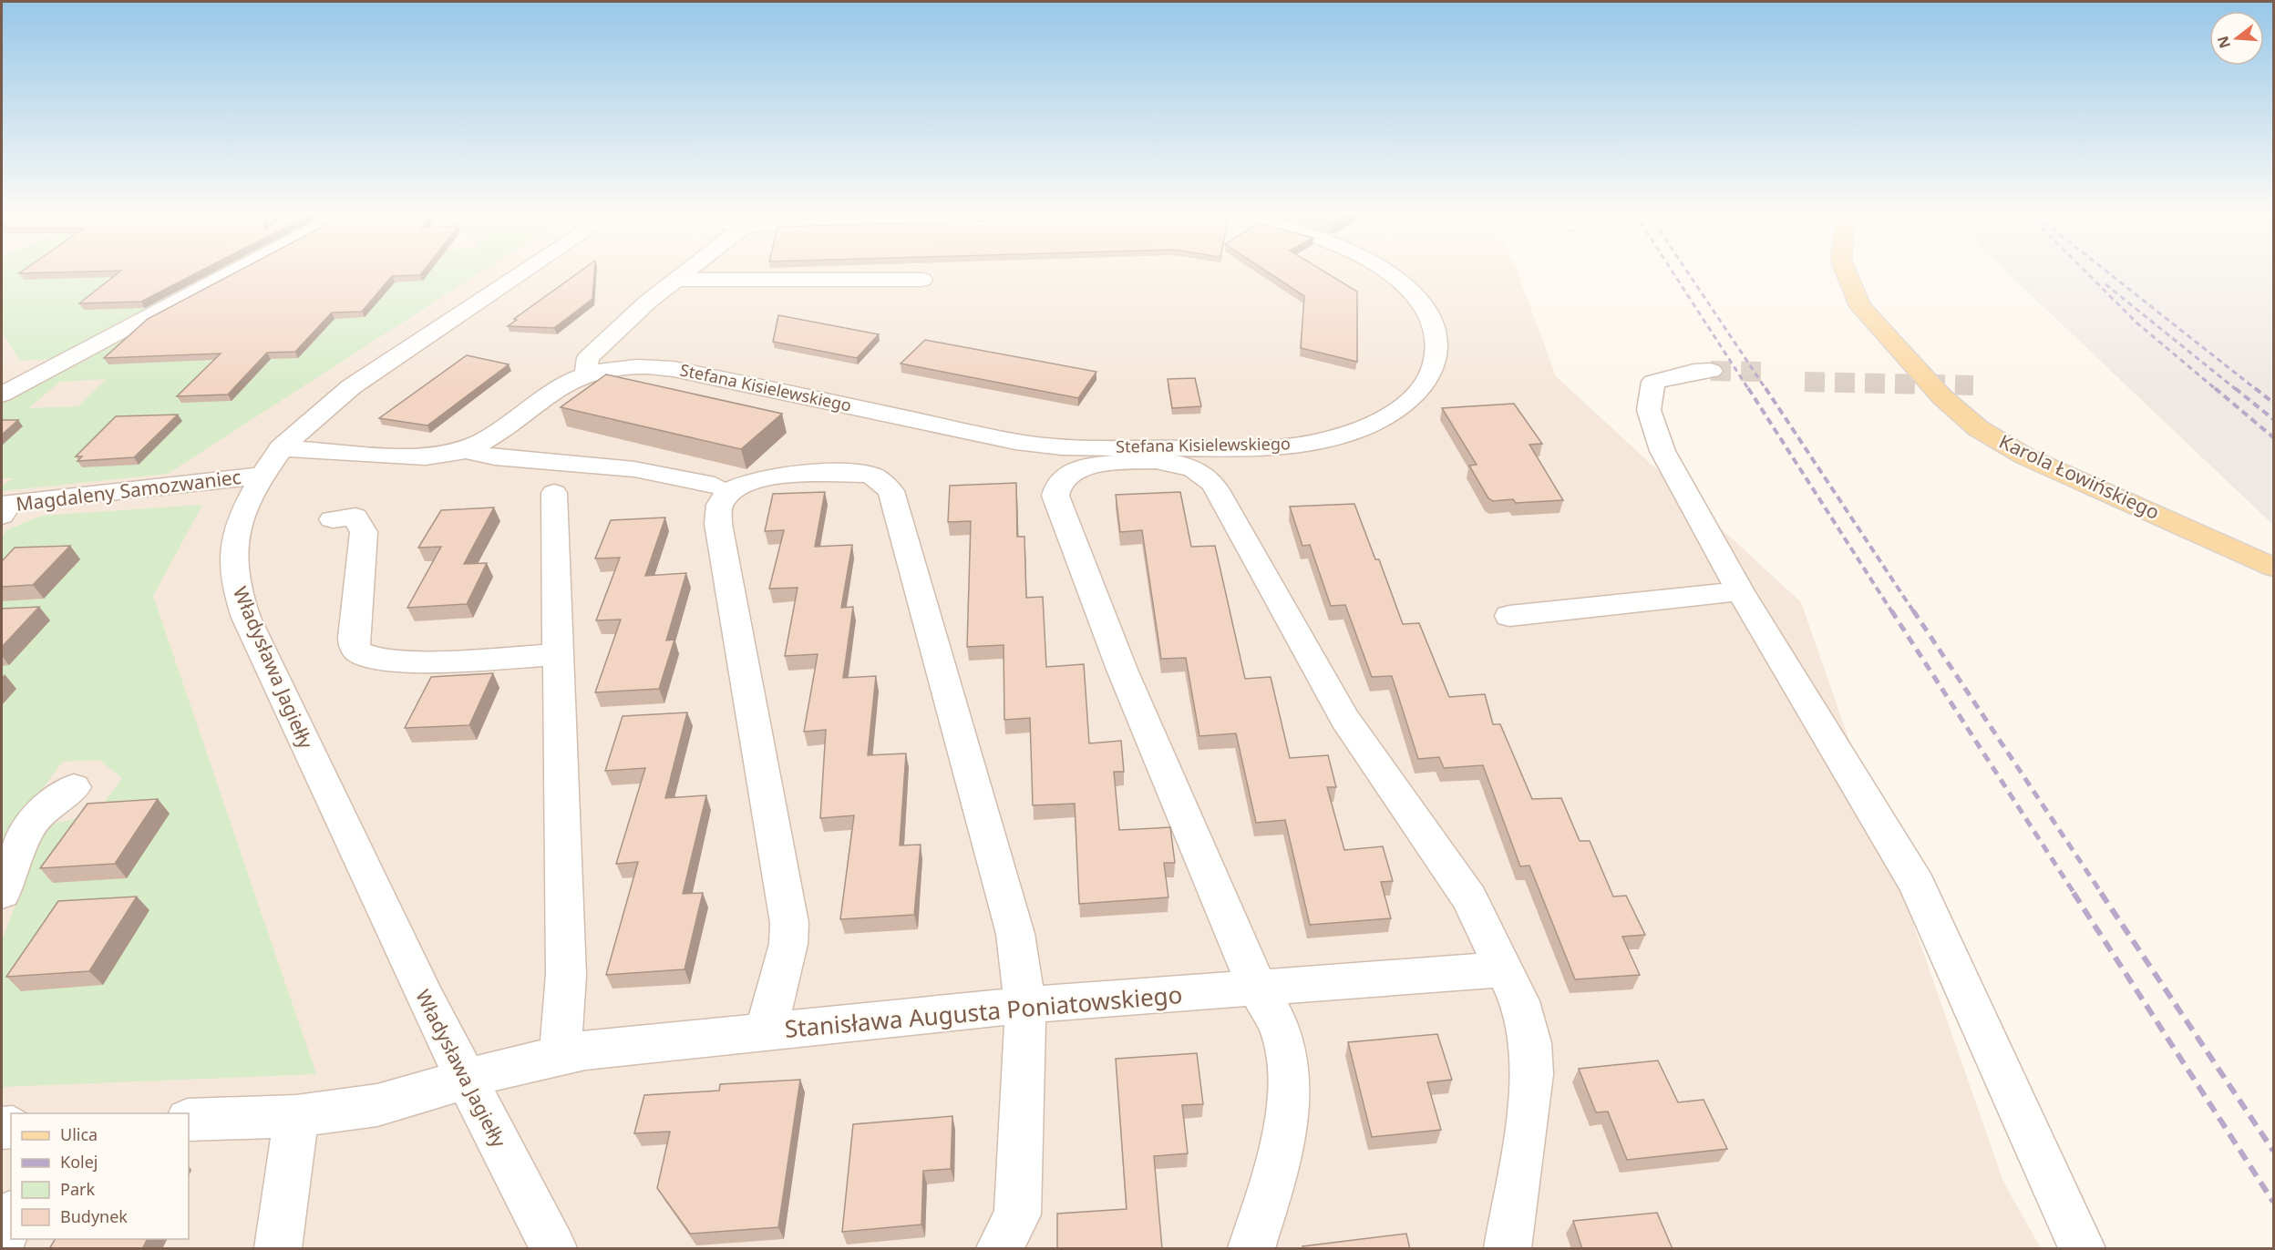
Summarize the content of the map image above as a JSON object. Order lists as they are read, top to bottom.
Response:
{
  "streets": {
    "main road": ["Karola Łowińskiego"],
    "street": [
      "Stefana Kisielewskiego",
      "Magdaleny Samozwaniec",
      "Władysława Jagiełły",
      "Stanisława Augusta Poniatowskiego"
    ]
  },
  "crossings": [
    ["Stefana Kisielewskiego", "Władysława Jagiełły"],
    ["Magdaleny Samozwaniec", "Władysława Jagiełły"],
    ["Władysława Jagiełły", "Stanisława Augusta Poniatowskiego"]
  ],
  "legend": [
    "Ulica",
    "Kolej",
    "Park",
    "Budynek"
  ],
  "north": "left"
}
